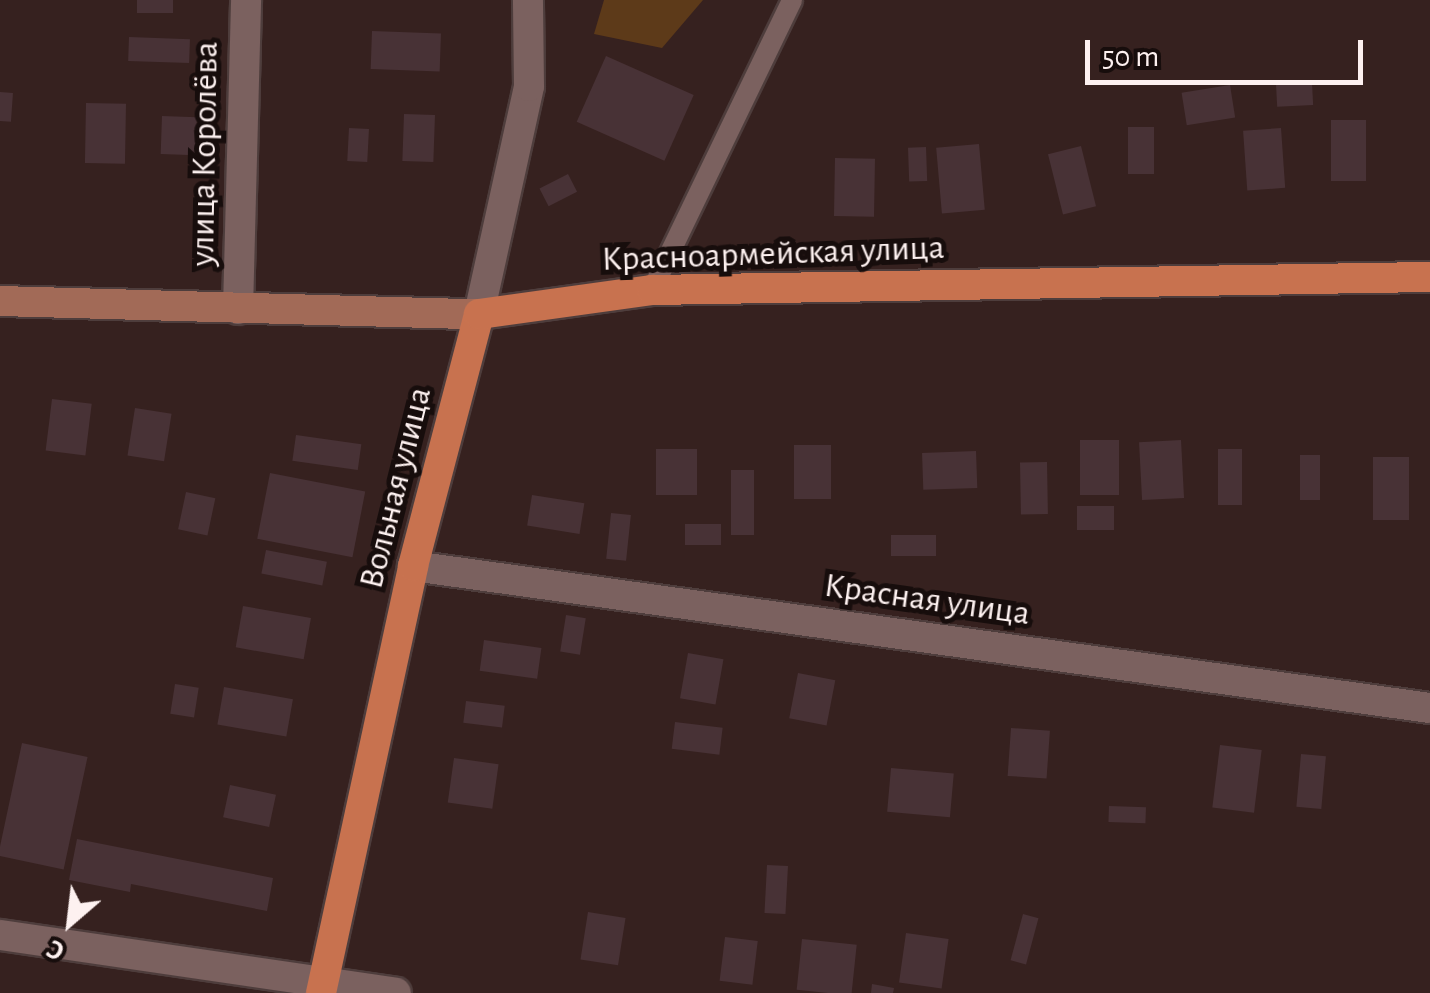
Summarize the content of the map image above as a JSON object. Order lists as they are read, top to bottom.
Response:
{
  "streets": {
    "main road": ["Красноармейская улица", "Вольная улица"],
    "street": ["улица Королёва", "Красная улица"]
  },
  "crossings": [
    ["улица Королёва", "Красноармейская улица"],
    ["Красноармейская улица", "Вольная улица"],
    ["Вольная улица", "Красная улица"]
  ],
  "scale_bar": "50 m",
  "north": "bottom left"
}
